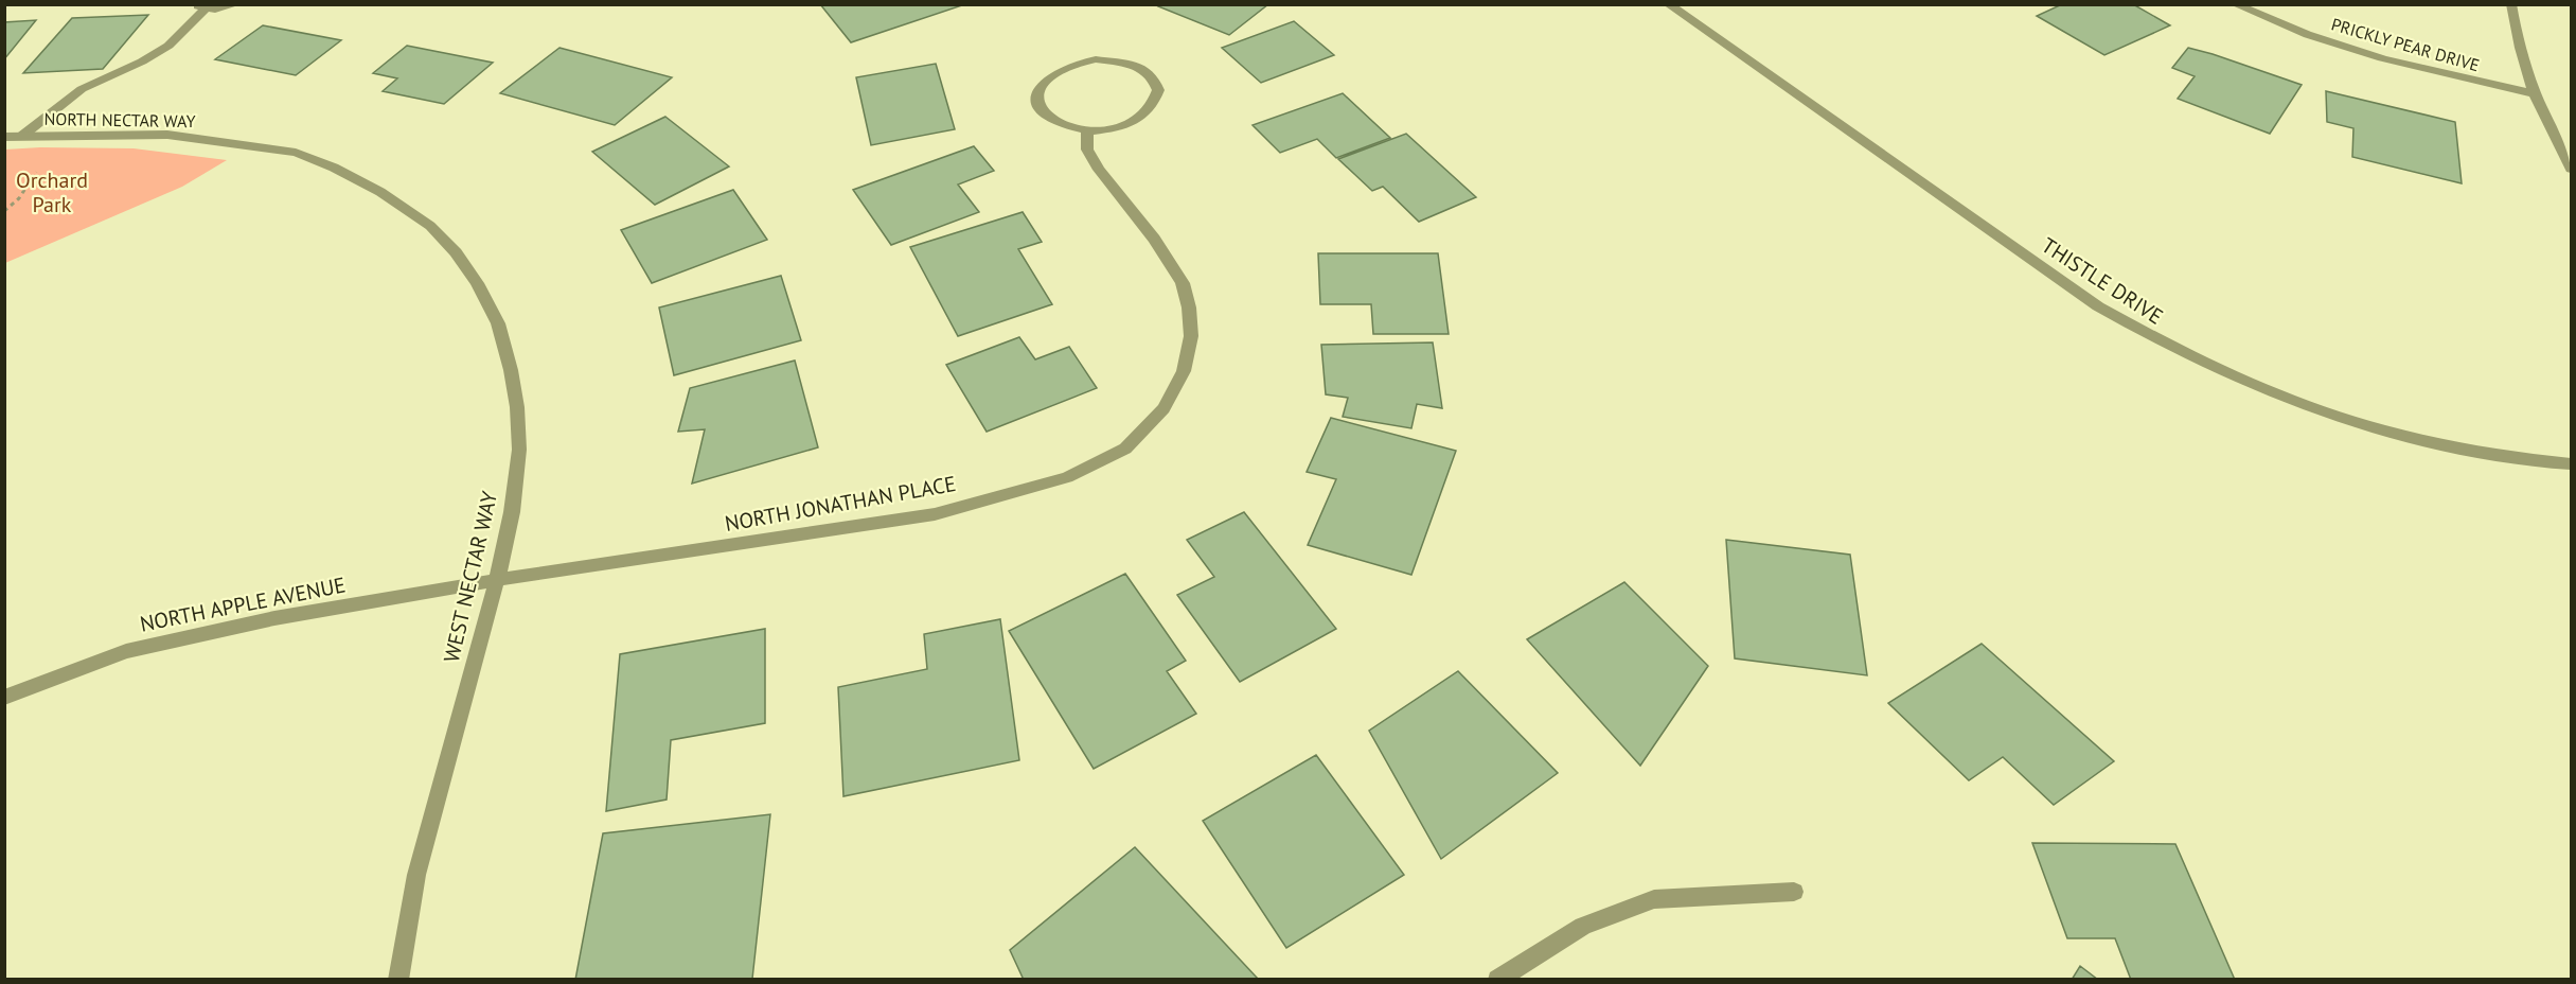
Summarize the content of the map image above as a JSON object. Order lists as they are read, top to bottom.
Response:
{
  "streets": {
    "street": [
      "PRICKLY PEAR DRIVE",
      "NORTH NECTAR WAY",
      "THISTLE DRIVE",
      "NORTH JONATHAN PLACE",
      "WEST NECTAR WAY",
      "NORTH APPLE AVENUE"
    ]
  },
  "crossings": [
    ["NORTH NECTAR WAY", "WEST NECTAR WAY"],
    ["NORTH JONATHAN PLACE", "WEST NECTAR WAY"],
    ["NORTH JONATHAN PLACE", "NORTH APPLE AVENUE"],
    ["WEST NECTAR WAY", "NORTH APPLE AVENUE"]
  ],
  "parks": ["Orchard Park"]
}
